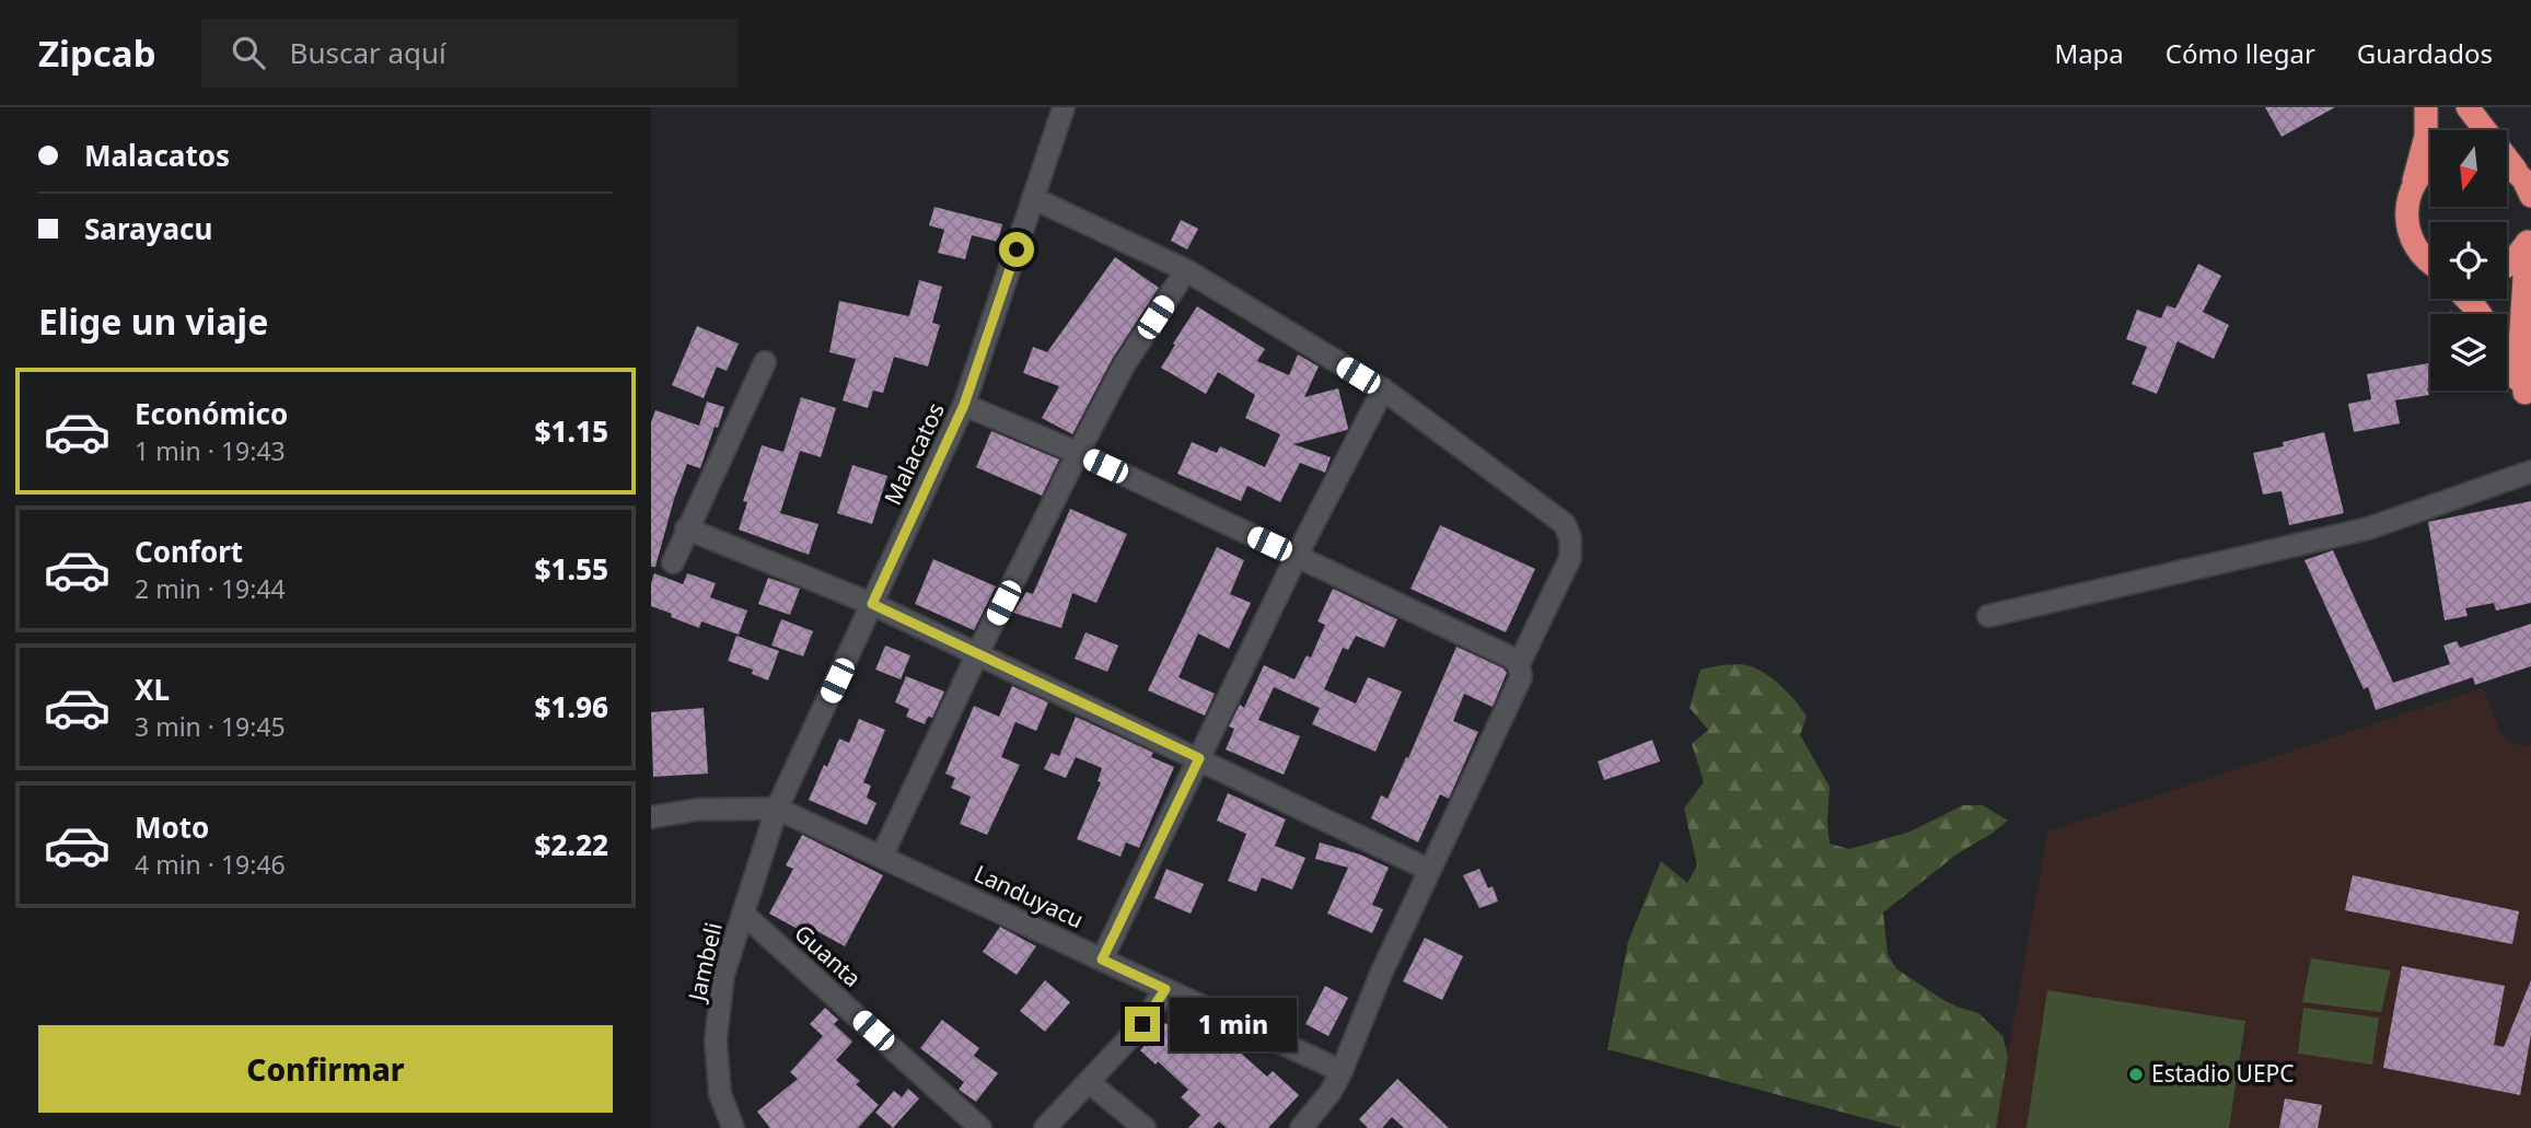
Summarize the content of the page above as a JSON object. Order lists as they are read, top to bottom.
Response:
{
  "streets": {
    "street": [
      "Malacatos",
      "Landuyacu",
      "Guanta",
      "Jambeli"
    ]
  },
  "crossings": [
    ["Malacatos", "Landuyacu"],
    ["Malacatos", "Jambeli"],
    ["Landuyacu", "Jambeli"],
    ["Guanta", "Jambeli"]
  ],
  "places": ["Estadio UEPC"],
  "north": "bottom",
  "page": {
    "header": "Zipcab",
    "search": "Buscar aquí",
    "nav": ["Mapa", "Cómo llegar", "Guardados"],
    "banner": ["Malacatos", "Sarayacu"],
    "heading": "Elige un viaje",
    "list": [
      {
        "name": "Económico",
        "note": "1 min · 19:43",
        "value": "$1.15"
      },
      {
        "name": "Confort",
        "note": "2 min · 19:44",
        "value": "$1.55"
      },
      {
        "name": "XL",
        "note": "3 min · 19:45",
        "value": "$1.96"
      },
      {
        "name": "Moto",
        "note": "4 min · 19:46",
        "value": "$2.22"
      }
    ],
    "bubble": "1 min",
    "buttons": "Confirmar"
  }
}
